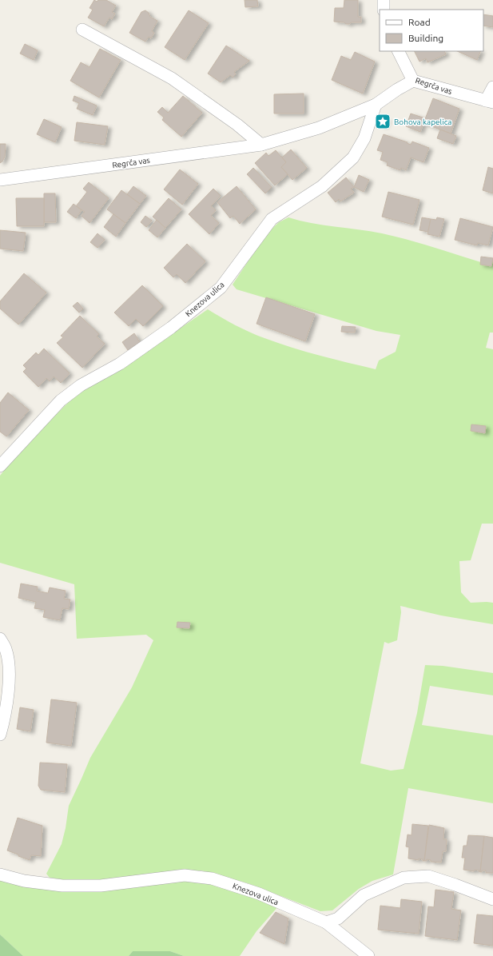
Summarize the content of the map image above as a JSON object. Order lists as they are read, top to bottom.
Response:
{
  "streets": {
    "street": ["Regrča vas", "Knezova ulica"]
  },
  "crossings": [
    ["Regrča vas", "Knezova ulica"]
  ],
  "places": {
    "place": ["Bohova kapelica"]
  },
  "legend": ["Road", "Building"]
}
